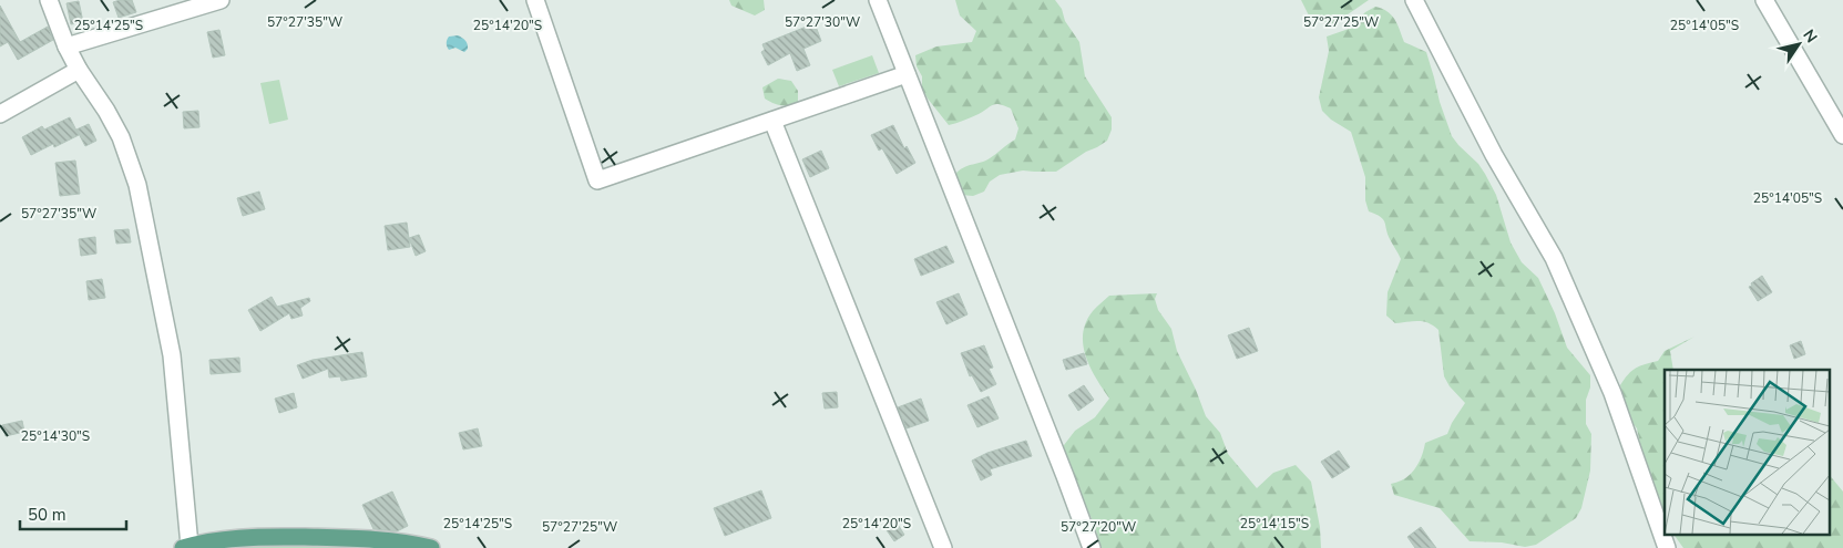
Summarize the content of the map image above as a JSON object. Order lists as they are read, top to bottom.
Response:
{
  "scale_bar": "50 m",
  "north": "top right",
  "coordinates": [
    "57°27'35\"W",
    "57°27'30\"W",
    "57°27'25\"W",
    "25°14'25\"S",
    "25°14'20\"S",
    "25°14'05\"S",
    "25°14'30\"S",
    "25°14'15\"S",
    "57°27'20\"W"
  ]
}
